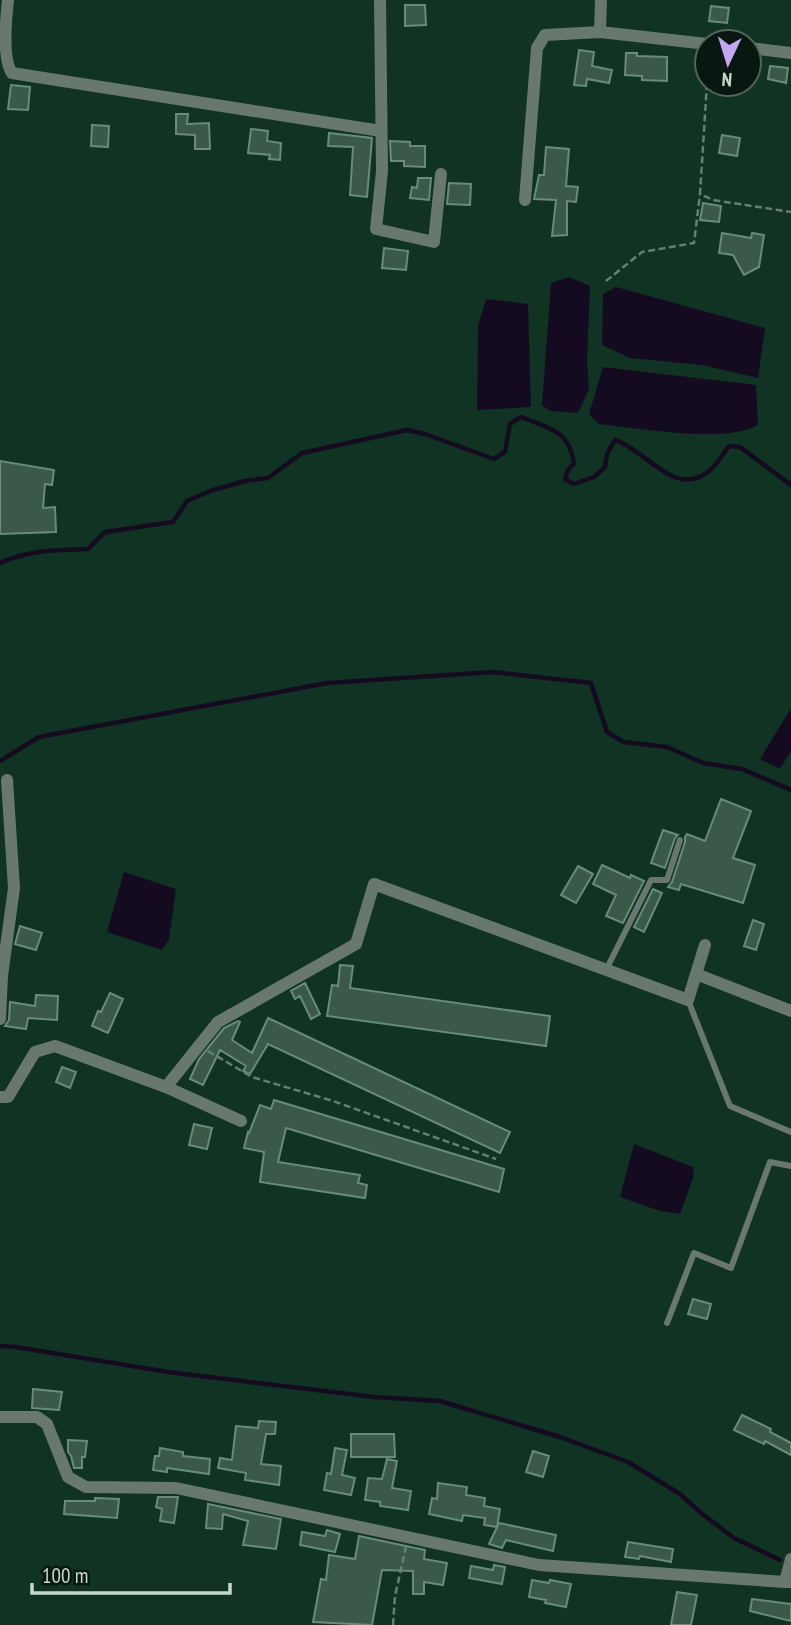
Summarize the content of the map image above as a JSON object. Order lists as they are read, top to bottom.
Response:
{
  "scale_bar": "100 m",
  "north": "bottom"
}
